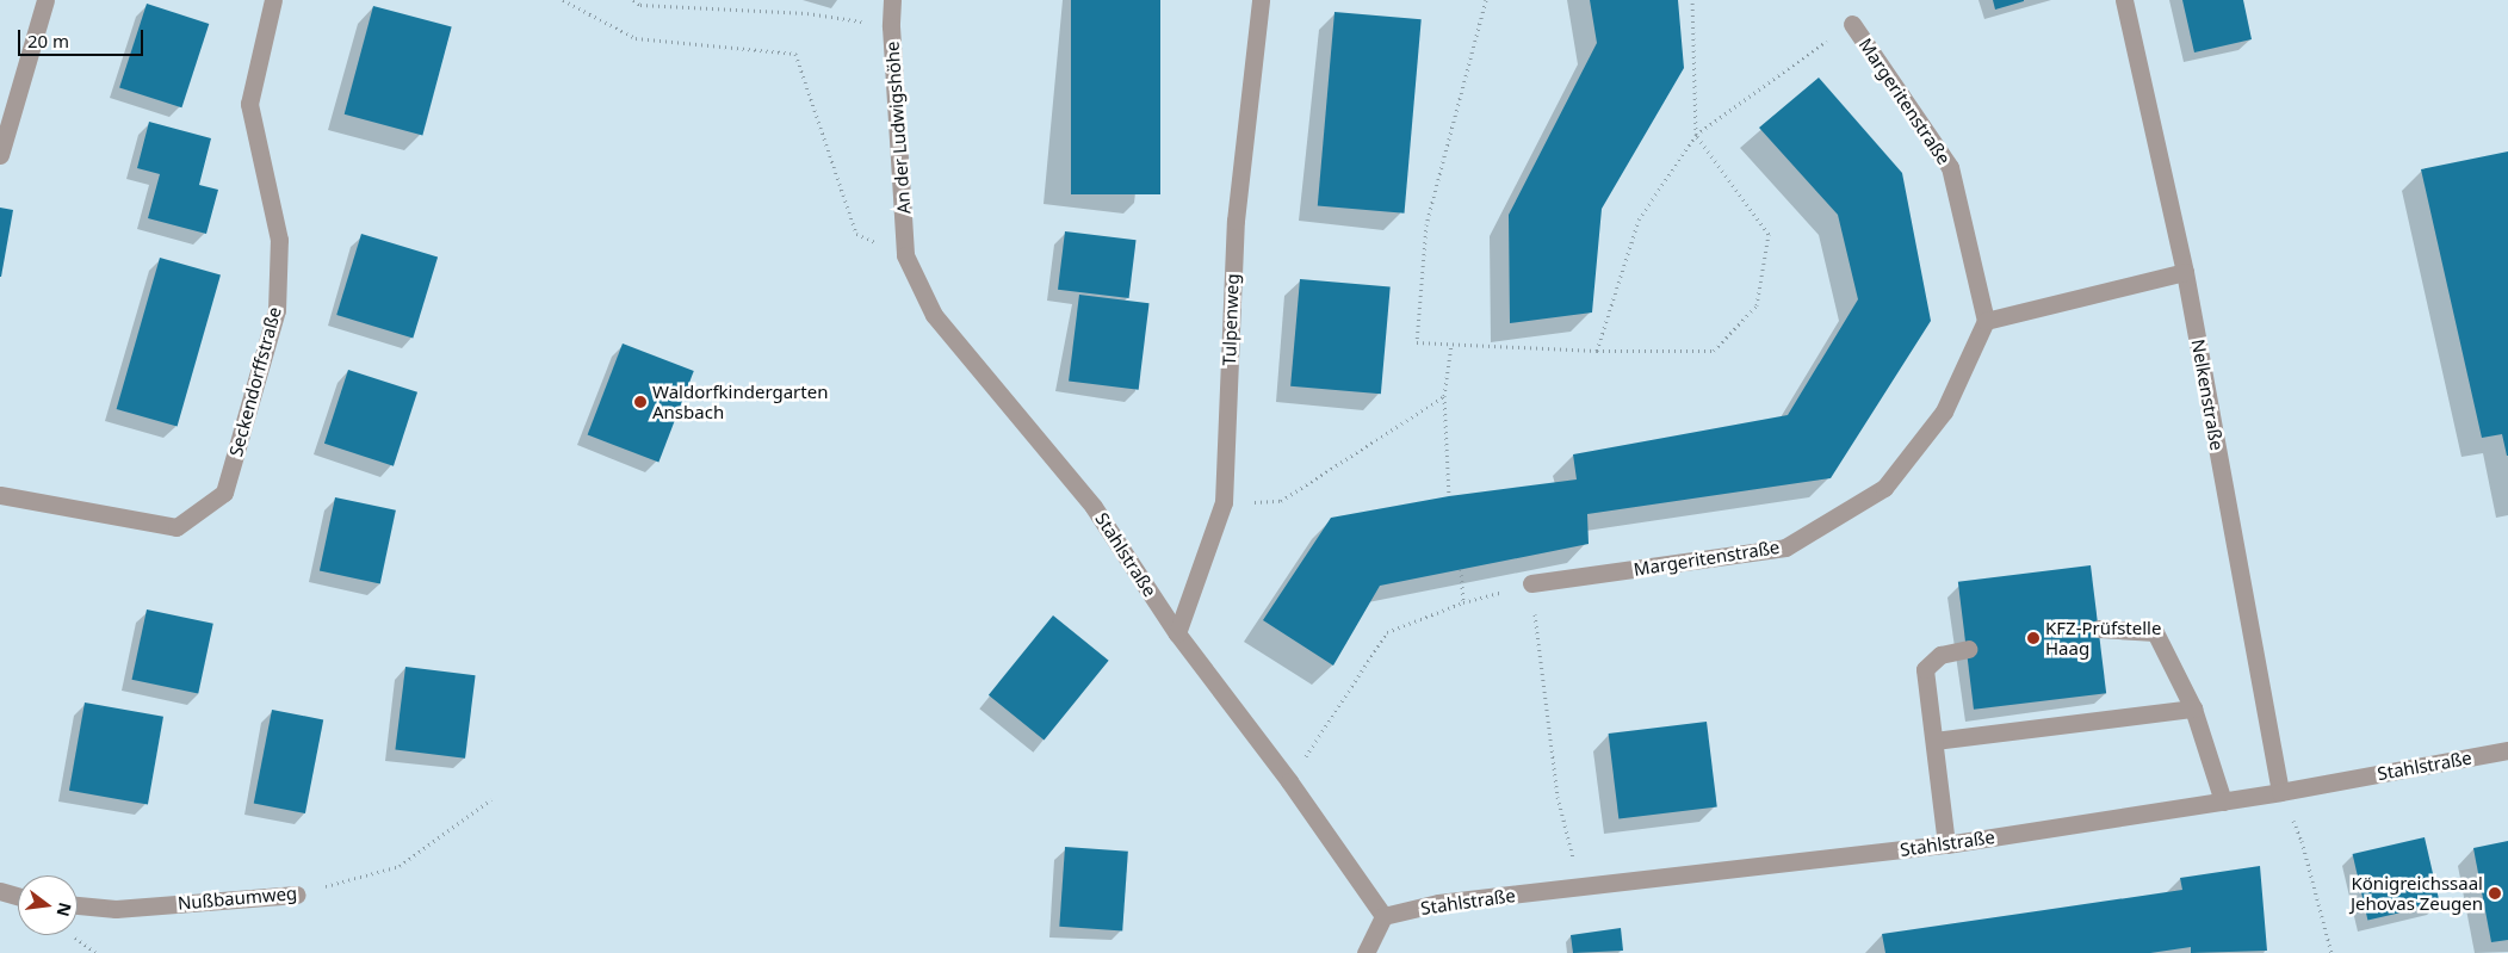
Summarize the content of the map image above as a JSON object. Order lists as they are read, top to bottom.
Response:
{
  "streets": {
    "street": [
      "Margeritenstraße",
      "An der Ludwigshöhe",
      "Tulpenweg",
      "Seckendorffstraße",
      "Nelkenstraße",
      "Stahlstraße",
      "Nußbaumweg"
    ]
  },
  "crossings": [
    ["An der Ludwigshöhe", "Stahlstraße"],
    ["Tulpenweg", "Stahlstraße"],
    ["Nelkenstraße", "Stahlstraße"]
  ],
  "places": ["Waldorfkindergarten Ansbach", "KFZ-Prüfstelle Haag", "Königreichssaal Jehovas Zeugen"],
  "scale_bar": "20 m",
  "north": "right"
}
